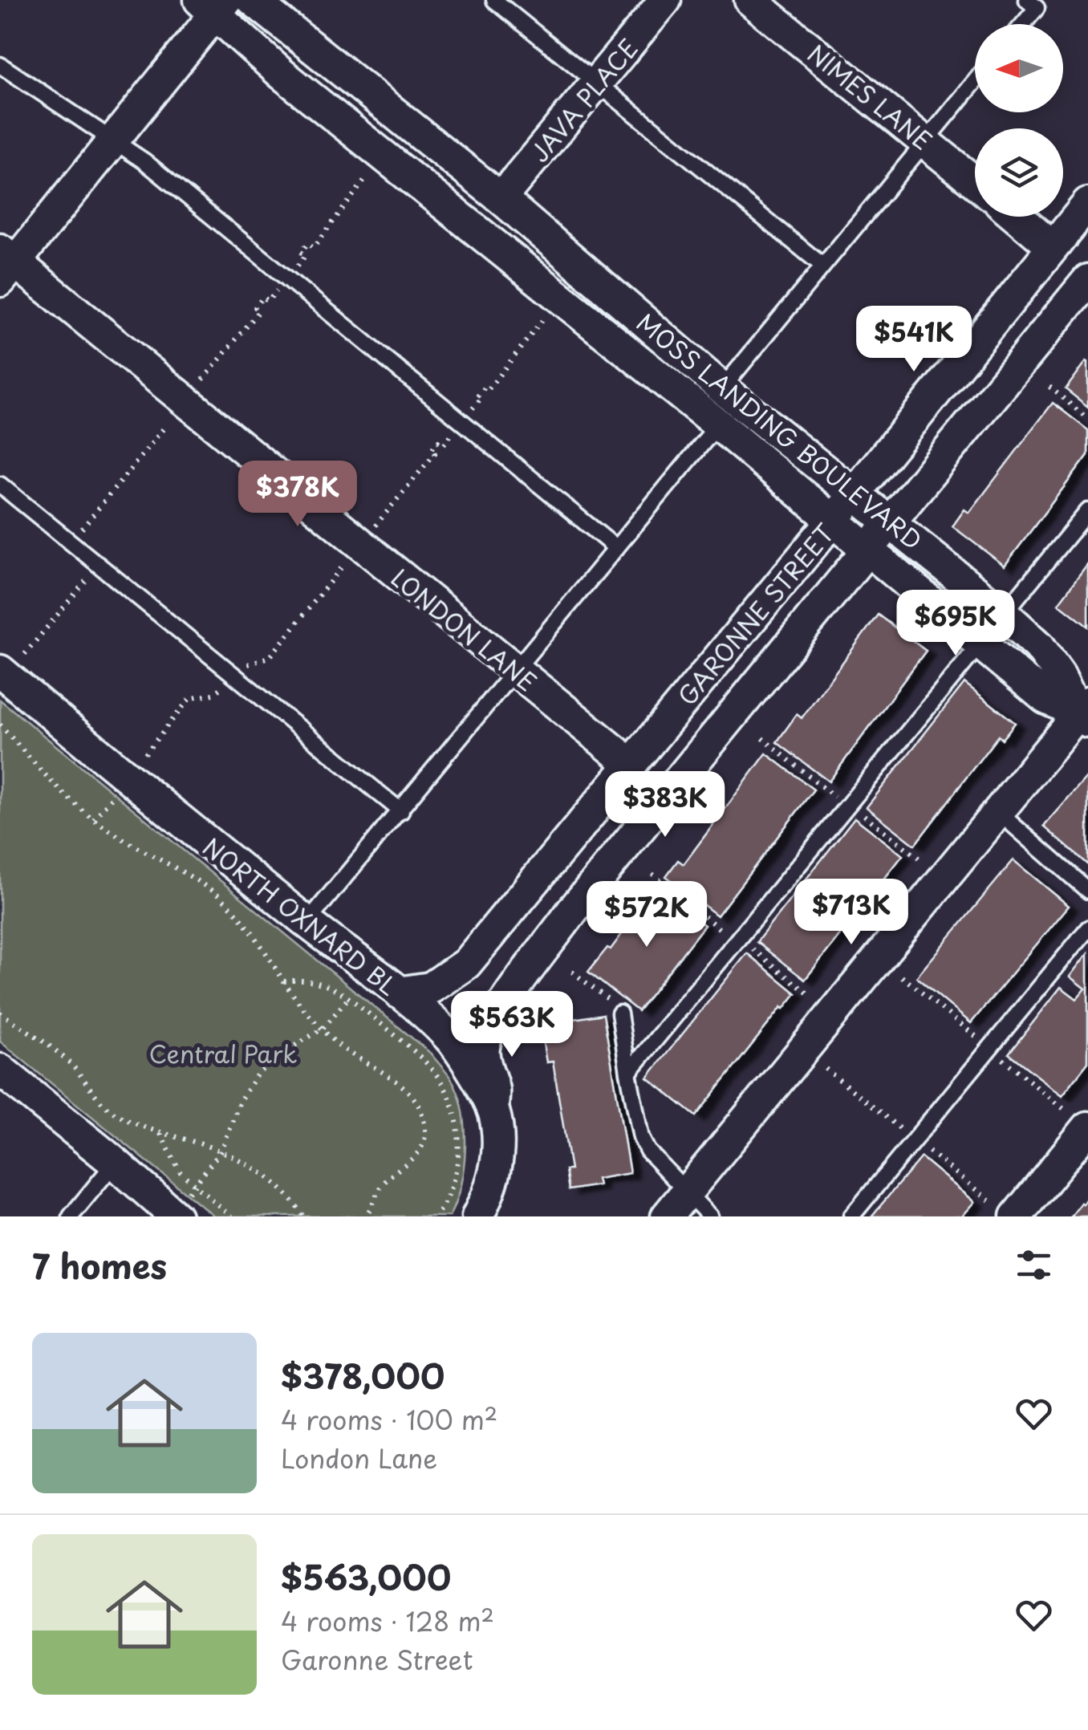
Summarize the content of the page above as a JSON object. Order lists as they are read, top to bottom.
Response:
{
  "streets": {
    "street": [
      "NIMES LANE",
      "JAVA PLACE",
      "MOSS LANDING BOULEVARD",
      "GARONNE STREET",
      "LONDON LANE",
      "NORTH OXNARD BL"
    ]
  },
  "crossings": [
    ["JAVA PLACE", "MOSS LANDING BOULEVARD"],
    ["MOSS LANDING BOULEVARD", "GARONNE STREET"],
    ["GARONNE STREET", "LONDON LANE"],
    ["GARONNE STREET", "NORTH OXNARD BL"]
  ],
  "parks": ["Central Park"],
  "north": "left",
  "page": {
    "price": [
      "$541K",
      "$378K",
      "$695K",
      "$383K",
      "$713K",
      "$572K",
      "$563K"
    ],
    "heading": "7 homes",
    "list": [
      {
        "name": "$378,000",
        "note": "4 rooms · 100 m² · London Lane"
      },
      {
        "name": "$563,000",
        "note": "4 rooms · 128 m² · Garonne Street"
      }
    ]
  }
}
